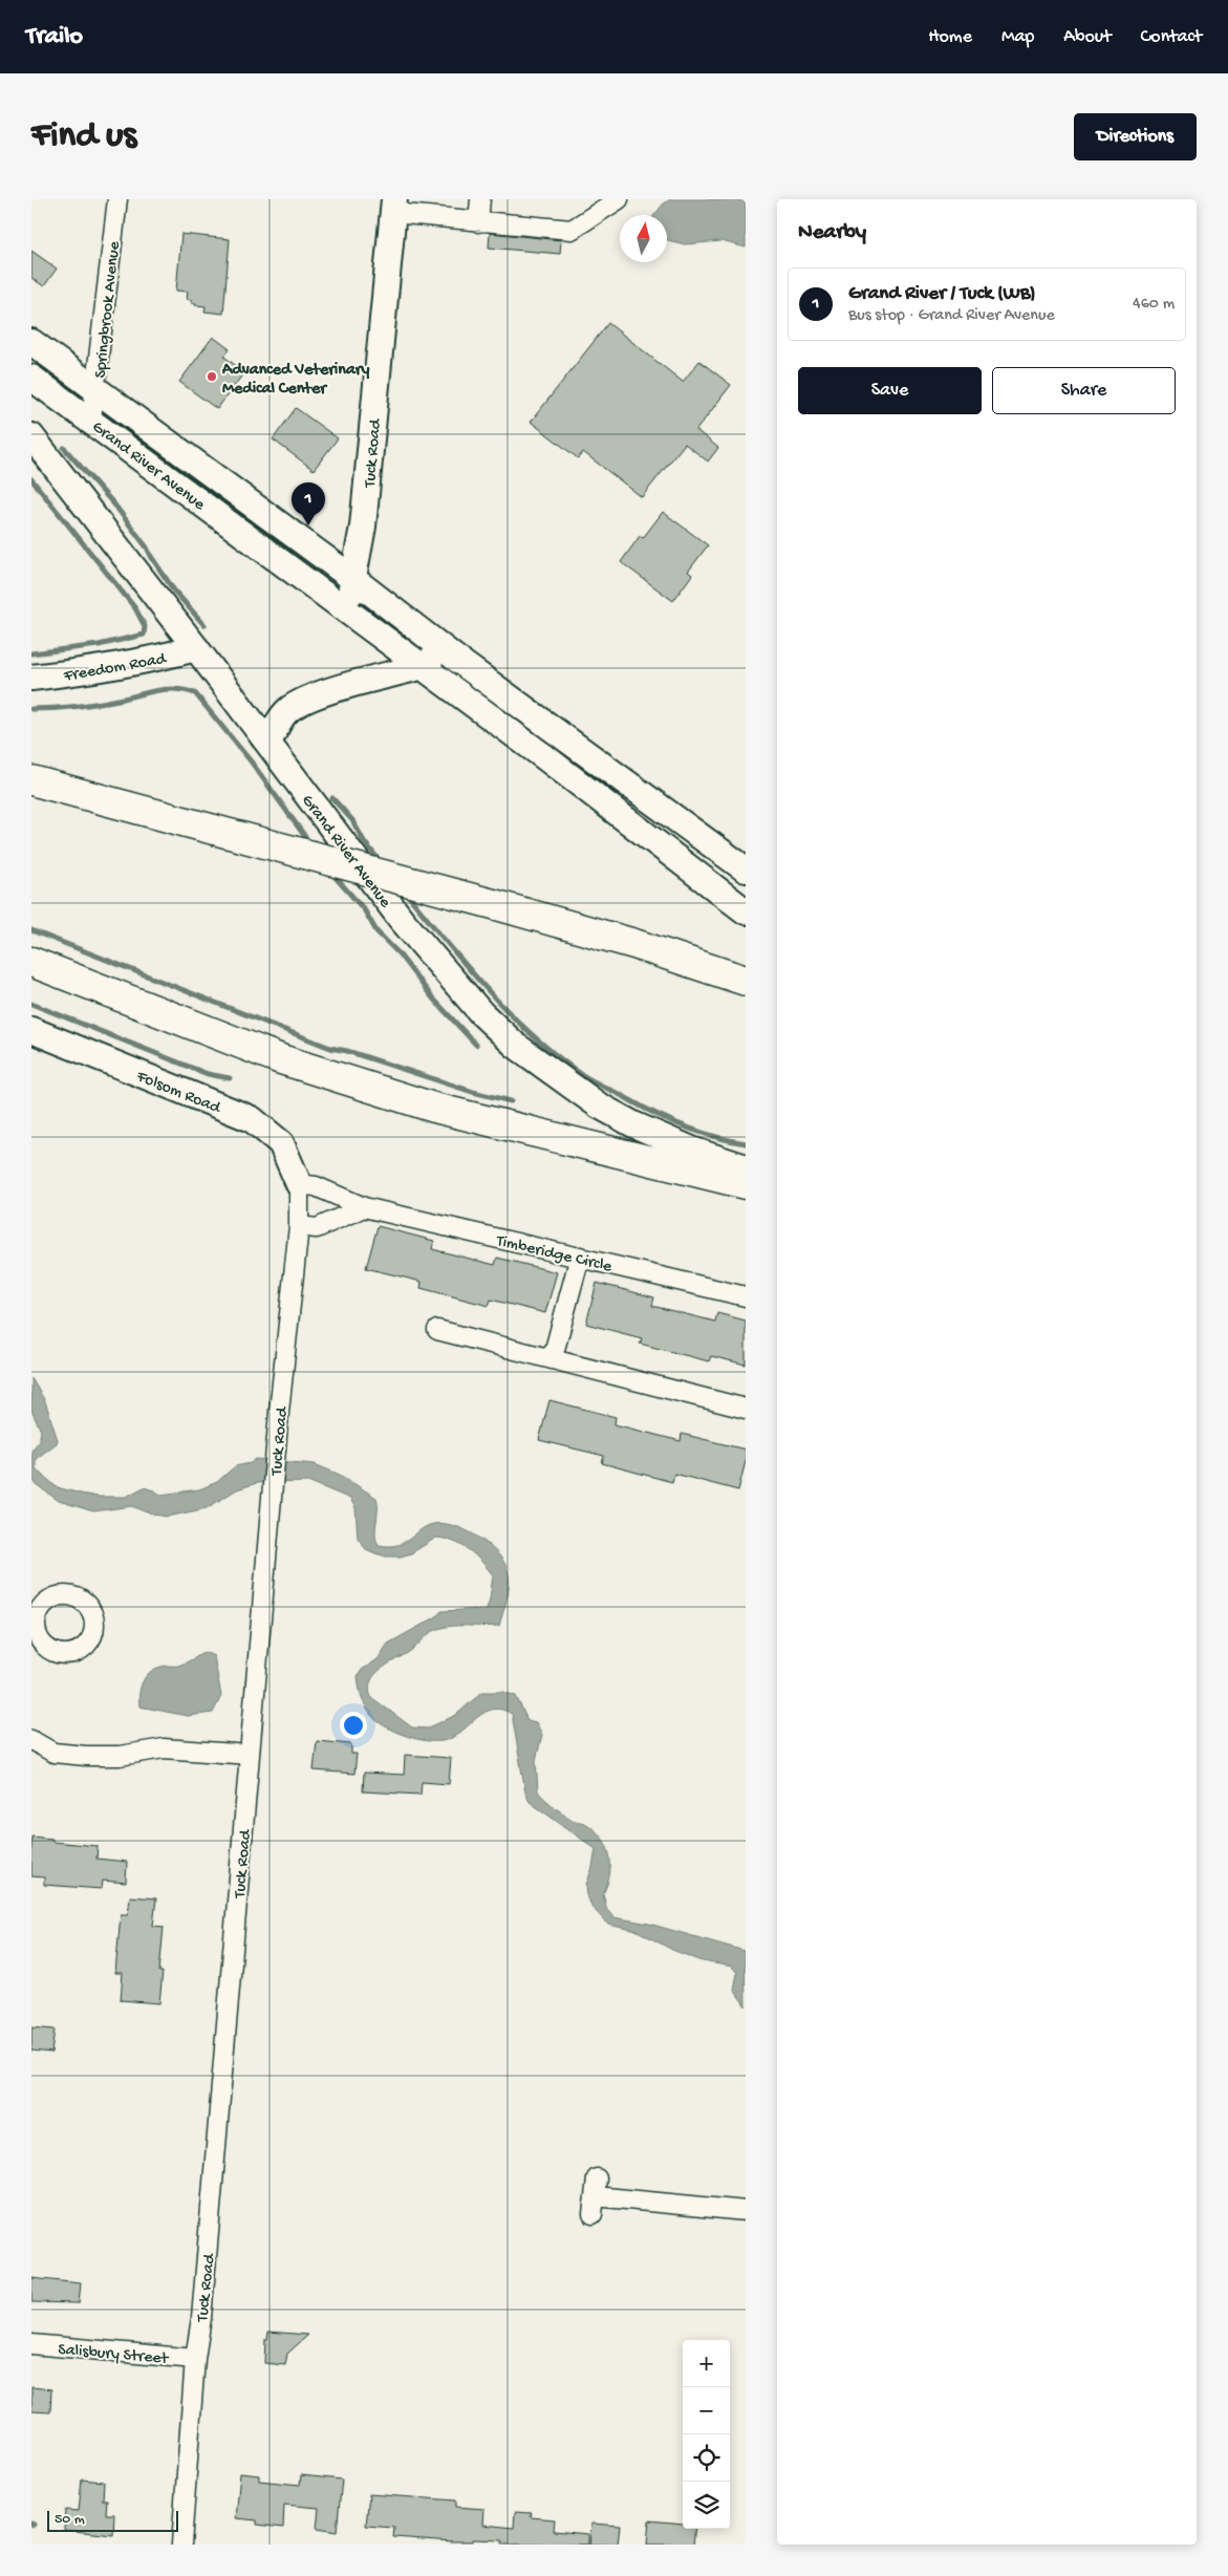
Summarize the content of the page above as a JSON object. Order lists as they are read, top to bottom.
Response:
{
  "streets": {
    "main road": [
      "Tuck Road",
      "Grand River Avenue",
      "Freedom Road",
      "Folsom Road"
    ],
    "street": ["Springbrook Avenue", "Timberidge Circle", "Salisbury Street"]
  },
  "crossings": [
    ["Springbrook Avenue", "Grand River Avenue"],
    ["Tuck Road", "Grand River Avenue"],
    ["Tuck Road", "Folsom Road"],
    ["Tuck Road", "Timberidge Circle"],
    ["Tuck Road", "Salisbury Street"],
    ["Grand River Avenue", "Freedom Road"],
    ["Folsom Road", "Timberidge Circle"]
  ],
  "places": ["Advanced Veterinary Medical Center"],
  "scale_bar": "50 m",
  "north": "top",
  "page": {
    "header": "Trailo",
    "nav": [
      "Home",
      "Map",
      "About",
      "Contact"
    ],
    "buttons": [
      "Directions",
      ["Save", "Share"]
    ],
    "title": "Find us",
    "heading": "Nearby",
    "list": [
      {
        "mark": "1",
        "name": "Grand River / Tuck (WB)",
        "note": "Bus stop · Grand River Avenue",
        "value": "460 m"
      }
    ],
    "pins": "1",
    "map_buttons": ["+", "−"],
    "scale": "50 m"
  }
}
